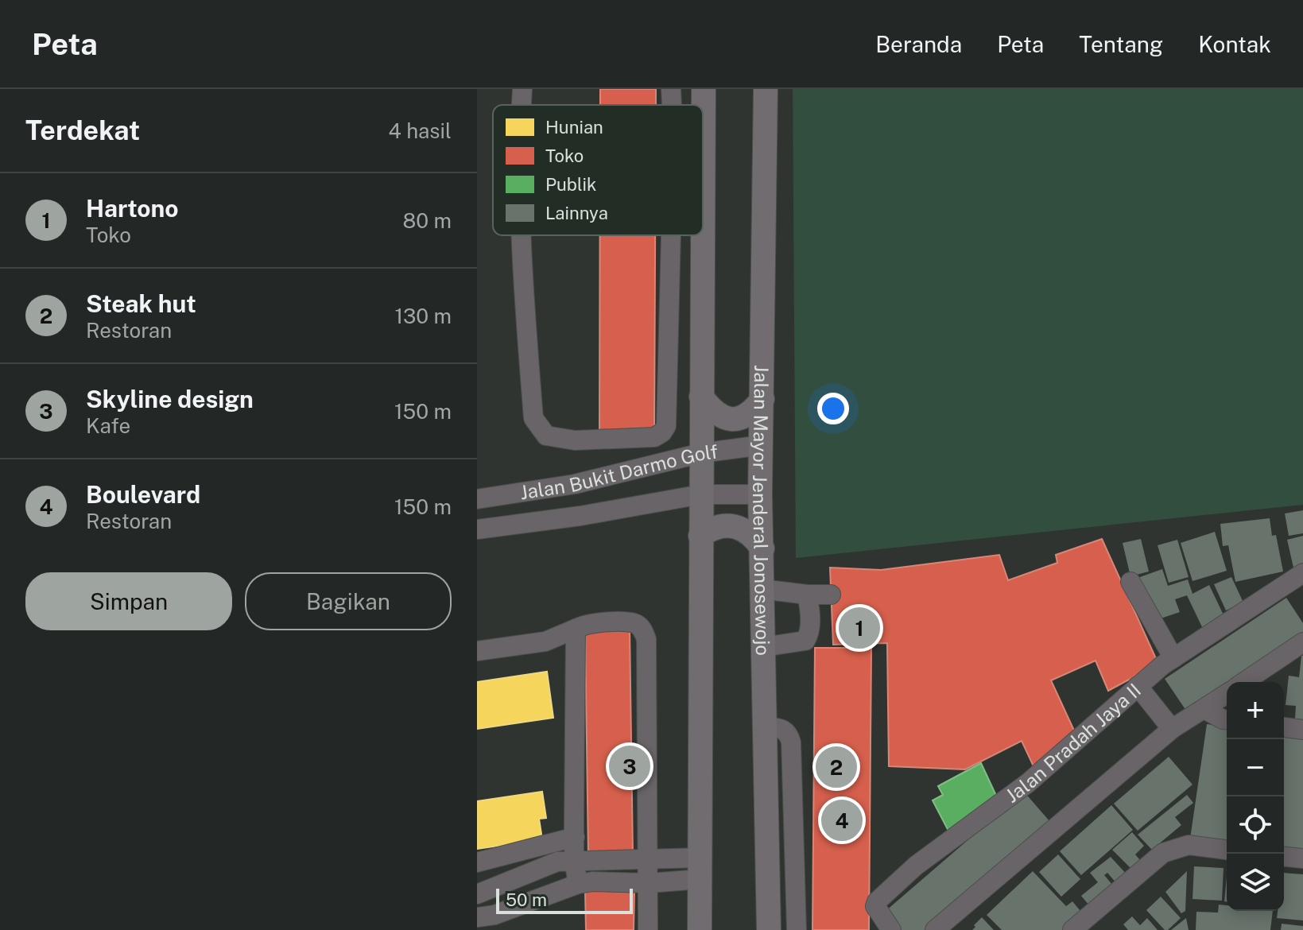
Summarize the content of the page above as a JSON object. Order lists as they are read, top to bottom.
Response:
{
  "streets": {
    "main road": ["Jalan Mayor Jenderal Jonosewojo"],
    "street": ["Jalan Bukit Darmo Golf", "Jalan Pradah Jaya II"]
  },
  "crossings": [
    ["Jalan Bukit Darmo Golf", "Jalan Mayor Jenderal Jonosewojo"]
  ],
  "legend": [
    "Hunian",
    "Toko",
    "Publik",
    "Lainnya"
  ],
  "scale_bar": "50 m",
  "page": {
    "header": "Peta",
    "nav": [
      "Beranda",
      "Peta",
      "Tentang",
      "Kontak"
    ],
    "heading": ["Terdekat", "4 hasil"],
    "list": [
      {
        "mark": "1",
        "name": "Hartono",
        "note": "Toko",
        "value": "80 m"
      },
      {
        "mark": "2",
        "name": "Steak hut",
        "note": "Restoran",
        "value": "130 m"
      },
      {
        "mark": "3",
        "name": "Skyline design",
        "note": "Kafe",
        "value": "150 m"
      },
      {
        "mark": "4",
        "name": "Boulevard",
        "note": "Restoran",
        "value": "150 m"
      }
    ],
    "buttons": ["Simpan", "Bagikan"],
    "pins": [
      "1",
      "3",
      "2",
      "4"
    ],
    "map_buttons": ["+", "−"],
    "scale": "50 m"
  }
}
